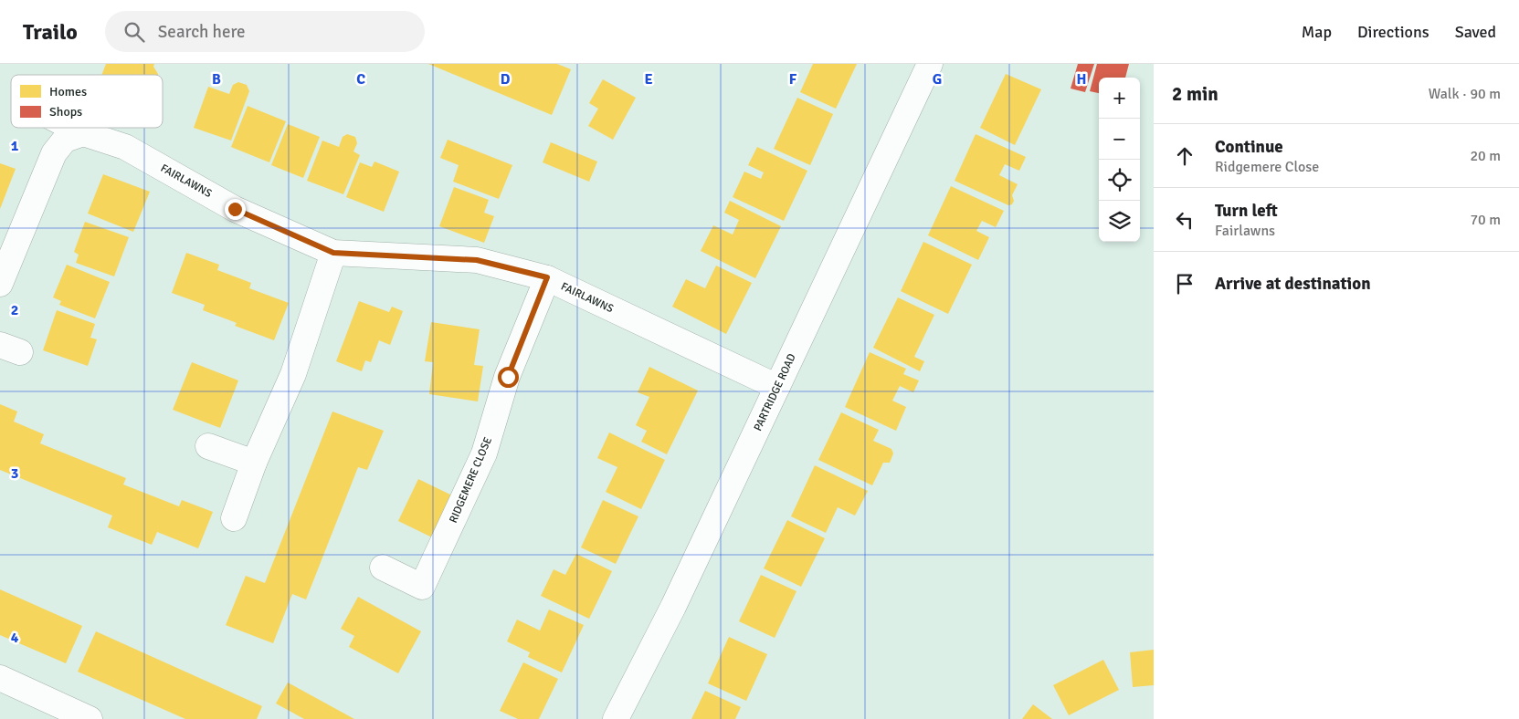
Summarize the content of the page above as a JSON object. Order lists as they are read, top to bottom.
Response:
{
  "streets": {
    "street": ["FAIRLAWNS", "PARTRIDGE ROAD", "RIDGEMERE CLOSE"]
  },
  "crossings": [
    ["FAIRLAWNS", "PARTRIDGE ROAD"],
    ["FAIRLAWNS", "RIDGEMERE CLOSE"]
  ],
  "legend": ["Homes", "Shops"],
  "page": {
    "header": "Trailo",
    "search": "Search here",
    "nav": ["Map", "Directions", "Saved"],
    "heading": ["2 min", "Walk · 90 m"],
    "map_buttons": ["+", "−"],
    "list": [
      ["Continue", "Ridgemere Close", "20 m"],
      ["Turn left", "Fairlawns", "70 m"],
      "Arrive at destination"
    ]
  },
  "grid": {
    "columns": [
      "B",
      "C",
      "D",
      "E",
      "F",
      "G",
      "H"
    ],
    "rows": [
      "1",
      "2",
      "3",
      "4"
    ]
  }
}
